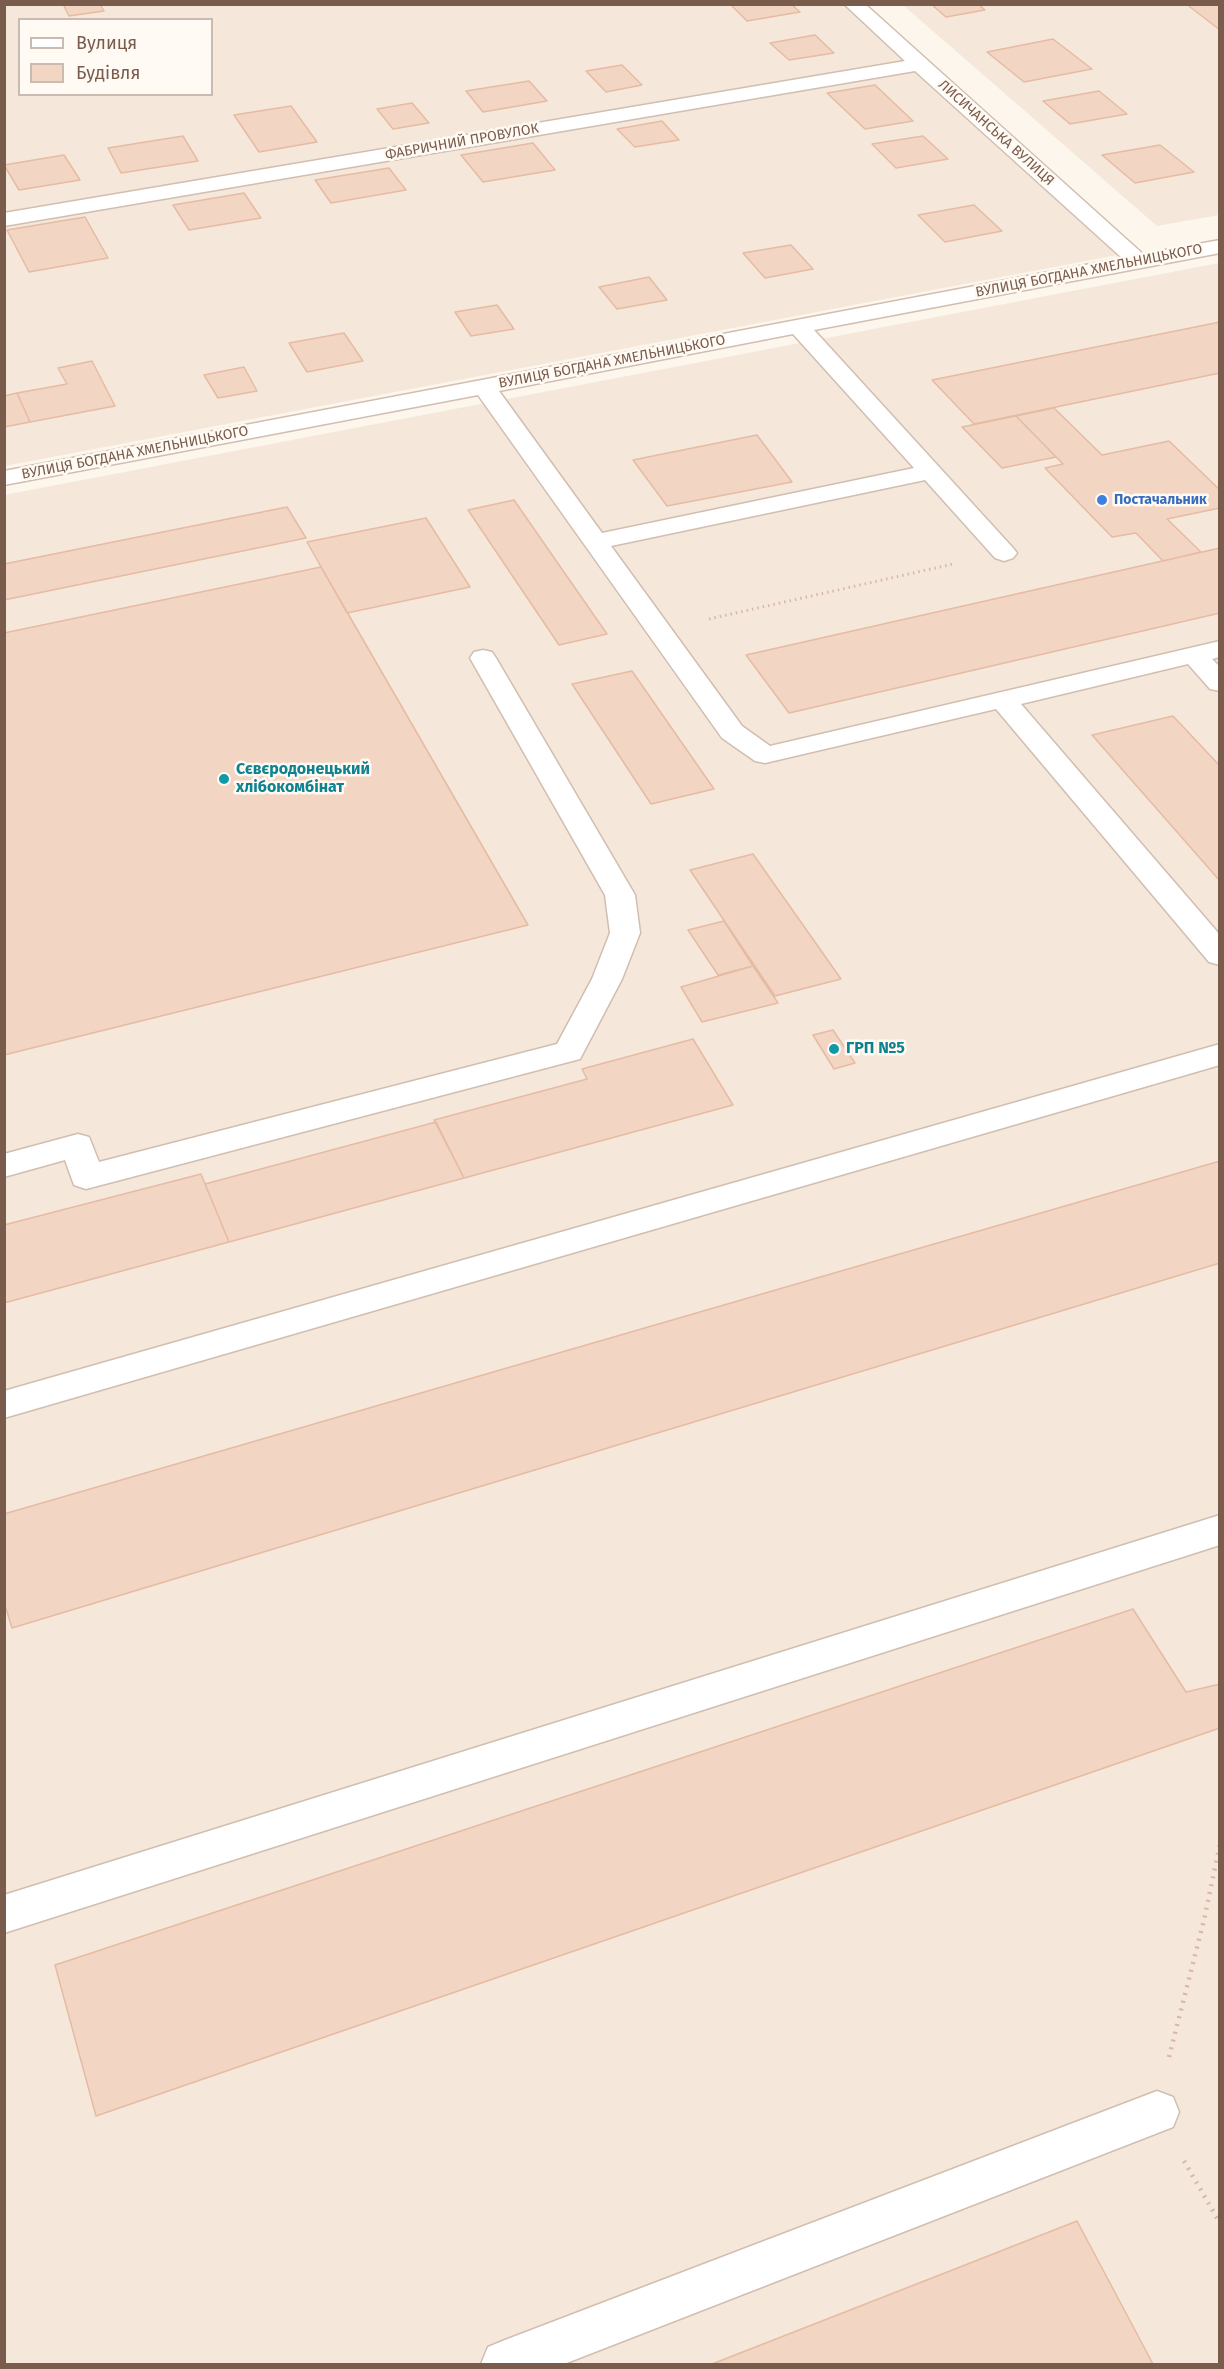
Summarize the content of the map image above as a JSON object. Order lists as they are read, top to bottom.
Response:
{
  "streets": {
    "street": ["ЛИСИЧАНСЬКА ВУЛИЦЯ", "ФАБРИЧНИЙ ПРОВУЛОК", "ВУЛИЦЯ БОГДАНА ХМЕЛЬНИЦЬКОГО"]
  },
  "crossings": [
    ["ЛИСИЧАНСЬКА ВУЛИЦЯ", "ФАБРИЧНИЙ ПРОВУЛОК"],
    ["ЛИСИЧАНСЬКА ВУЛИЦЯ", "ВУЛИЦЯ БОГДАНА ХМЕЛЬНИЦЬКОГО"]
  ],
  "places": ["Постачальник", "Сєвєродонецький хлібокомбінат", "ГРП №5"],
  "legend": ["Вулиця", "Будівля"]
}
